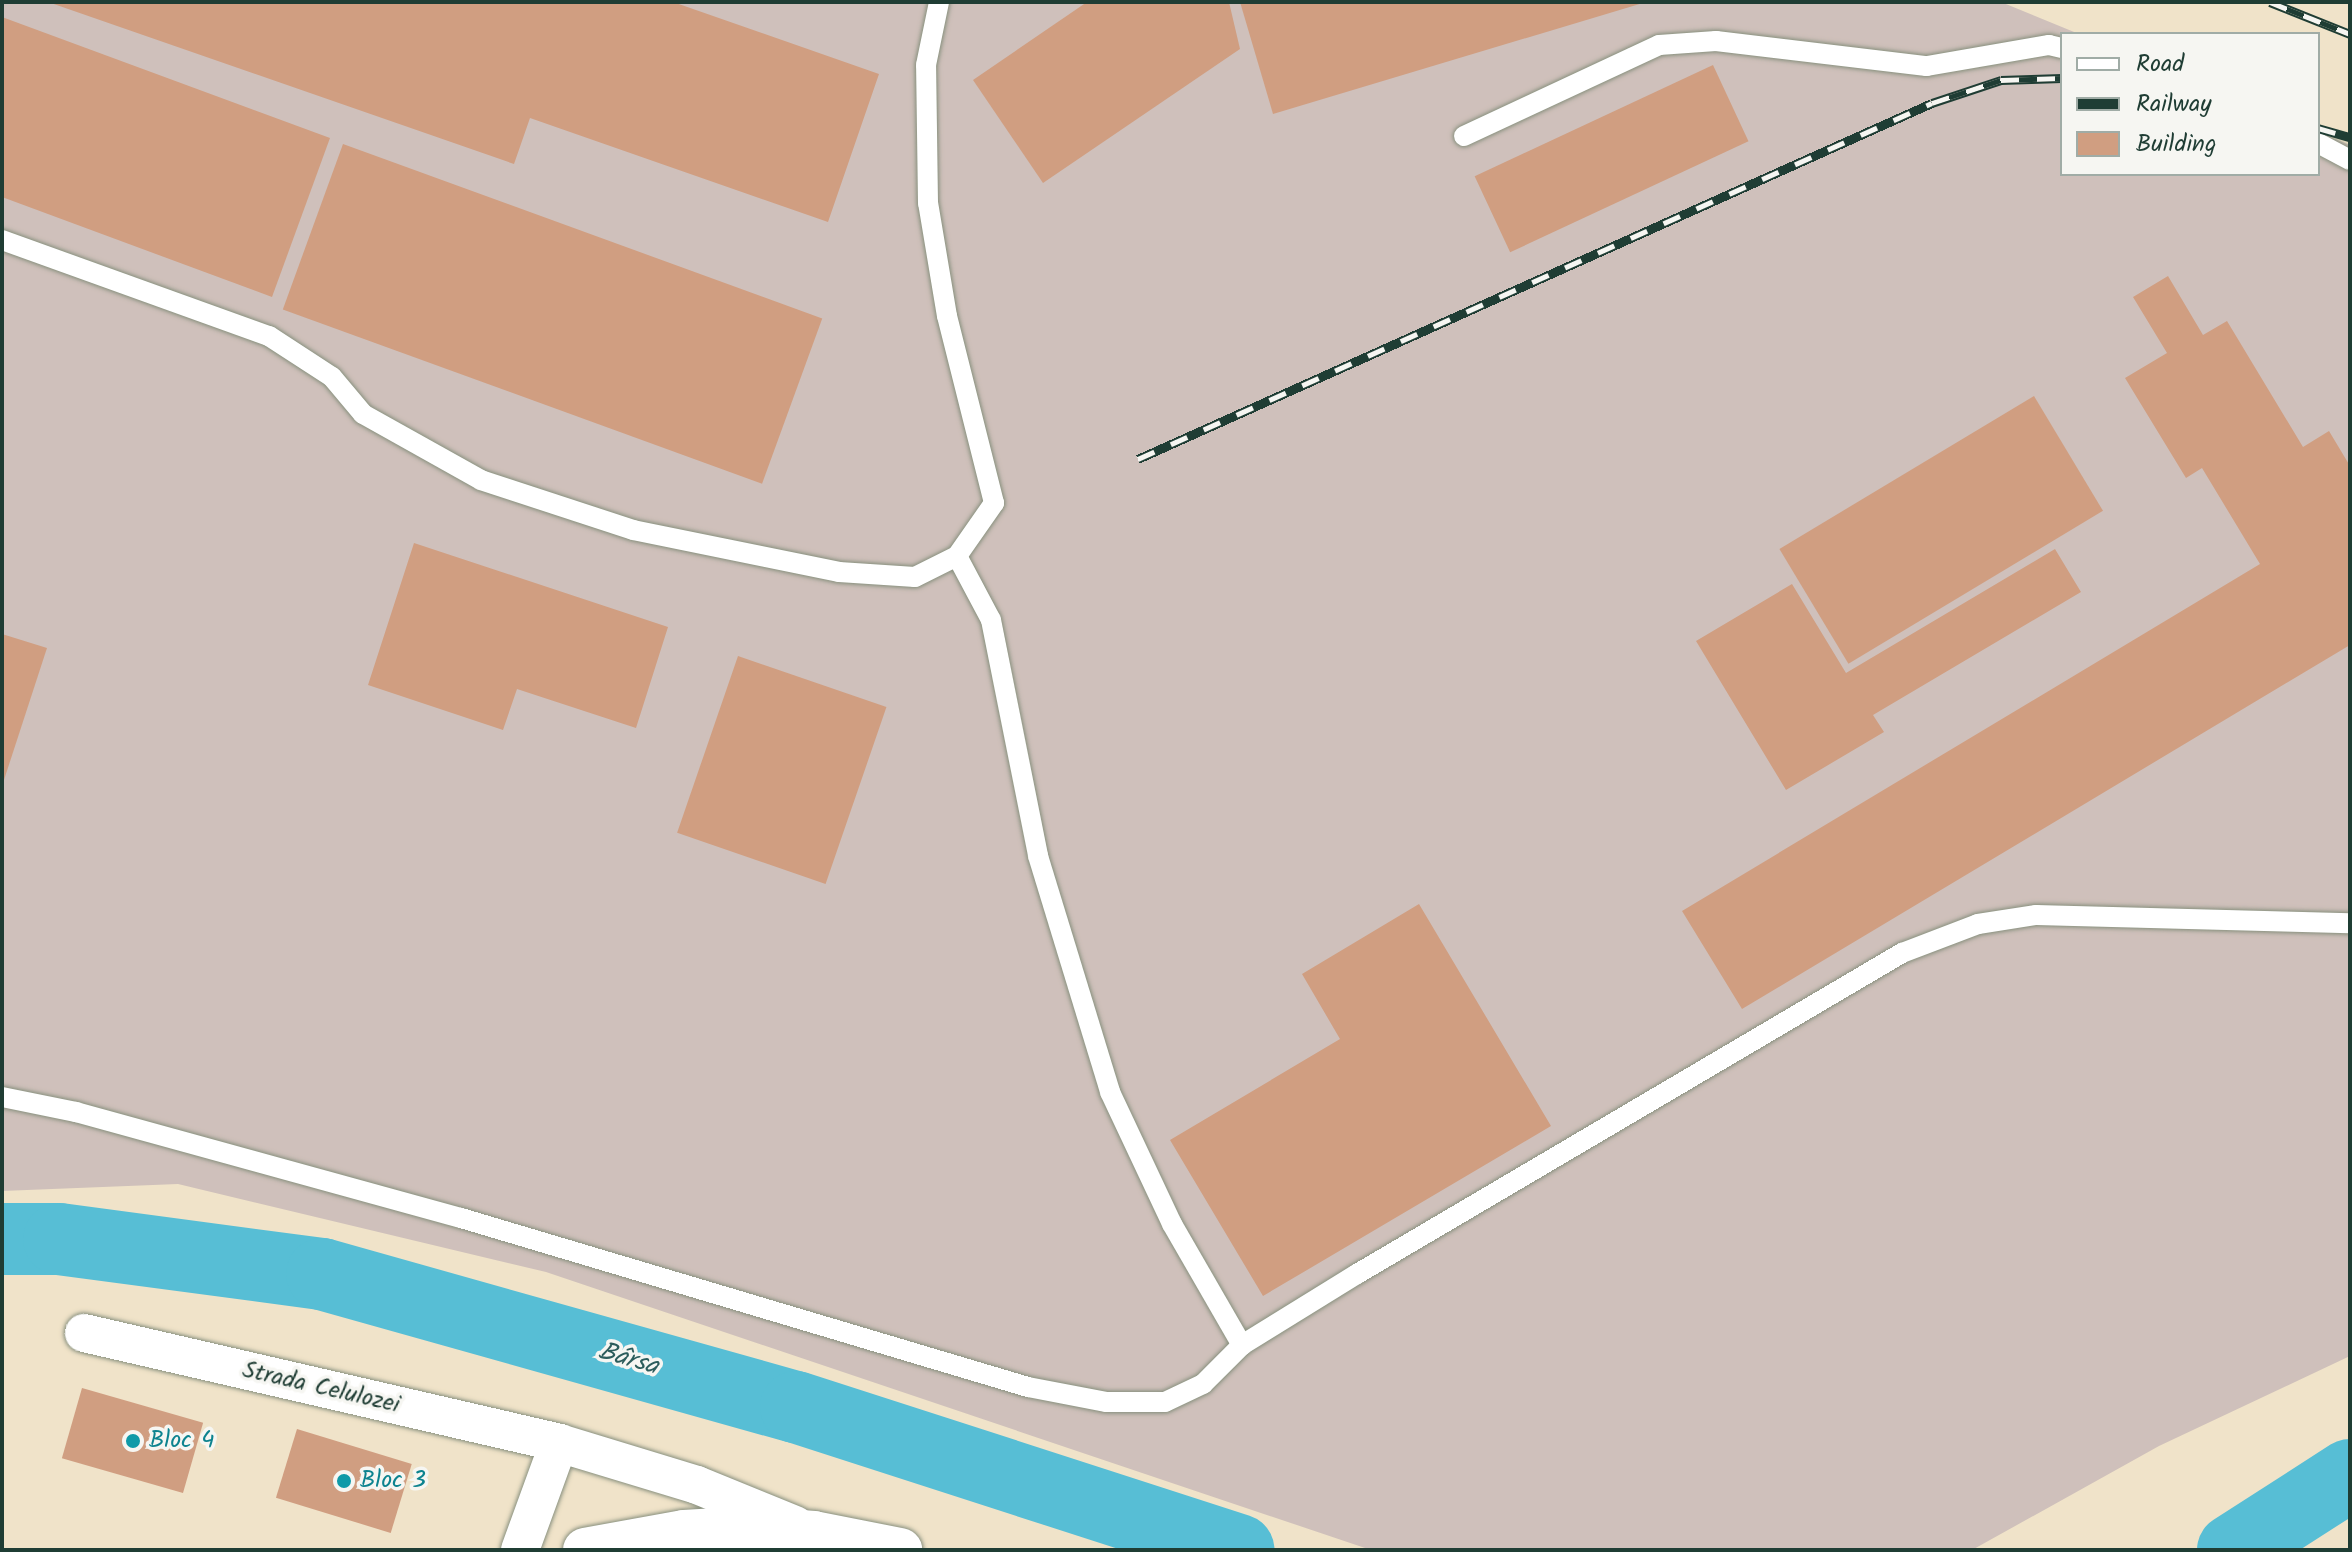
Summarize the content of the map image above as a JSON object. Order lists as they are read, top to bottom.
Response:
{
  "streets": {
    "street": ["Strada Celulozei"]
  },
  "water": ["Bârsa"],
  "places": ["Bloc 4", "Bloc 3"],
  "legend": ["Road", "Railway", "Building"]
}
